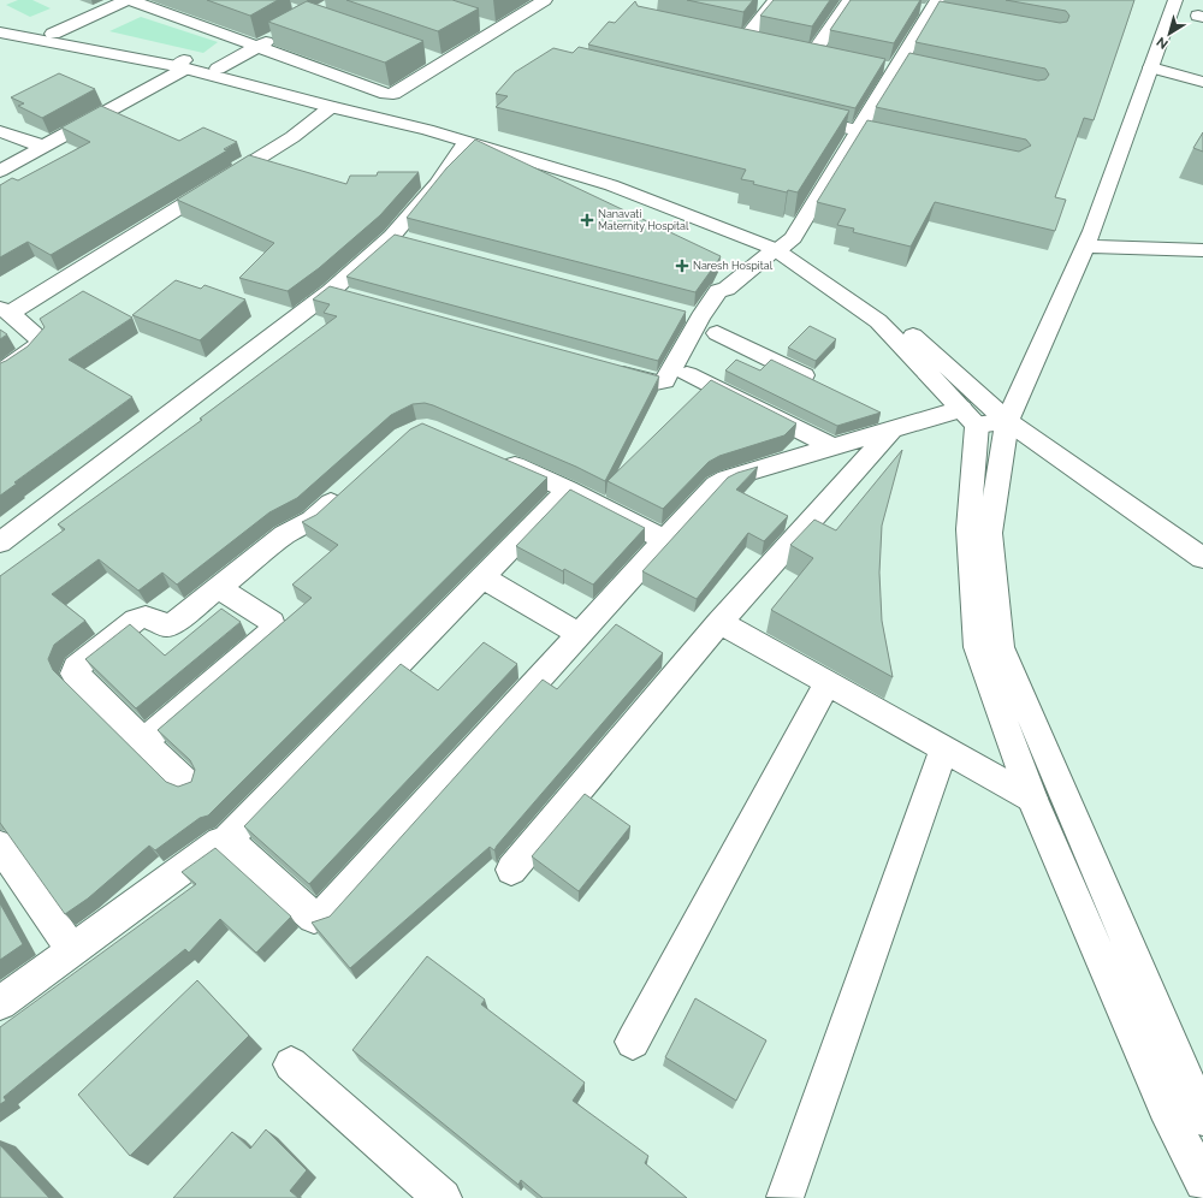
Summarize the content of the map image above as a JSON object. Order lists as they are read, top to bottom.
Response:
{
  "places": {
    "health": ["Nanavati Maternity Hospital", "Naresh Hospital"]
  },
  "north": "bottom left"
}
